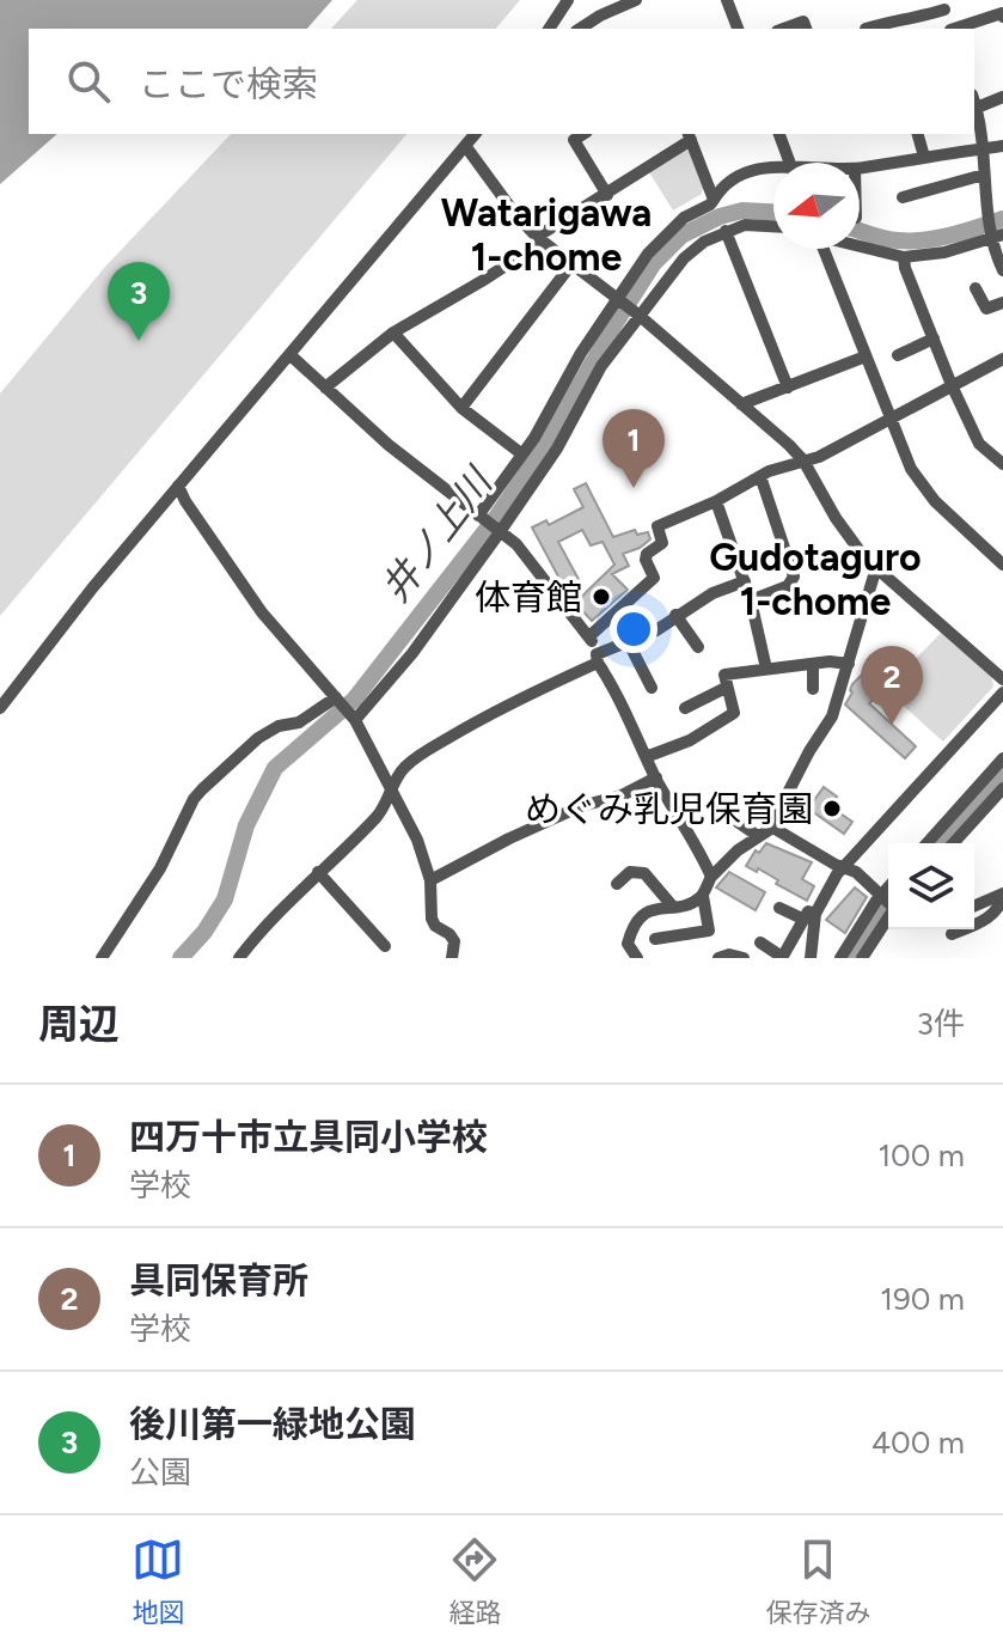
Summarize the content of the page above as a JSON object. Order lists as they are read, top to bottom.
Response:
{
  "districts": ["Watarigawa 1-chome", "Gudotaguro 1-chome"],
  "water": ["井ノ上川"],
  "places": ["体育館", "めぐみ乳児保育園"],
  "north": "left",
  "page": {
    "search": "ここで検索",
    "pins": ["3", "1", "2"],
    "heading": ["周辺", "3件"],
    "list": [
      {
        "mark": "1",
        "name": "四万十市立具同小学校",
        "note": "学校",
        "value": "100 m"
      },
      {
        "mark": "2",
        "name": "具同保育所",
        "note": "学校",
        "value": "190 m"
      },
      {
        "mark": "3",
        "name": "後川第一緑地公園",
        "note": "公園",
        "value": "400 m"
      }
    ],
    "nav": ["地図", "経路", "保存済み"]
  }
}
